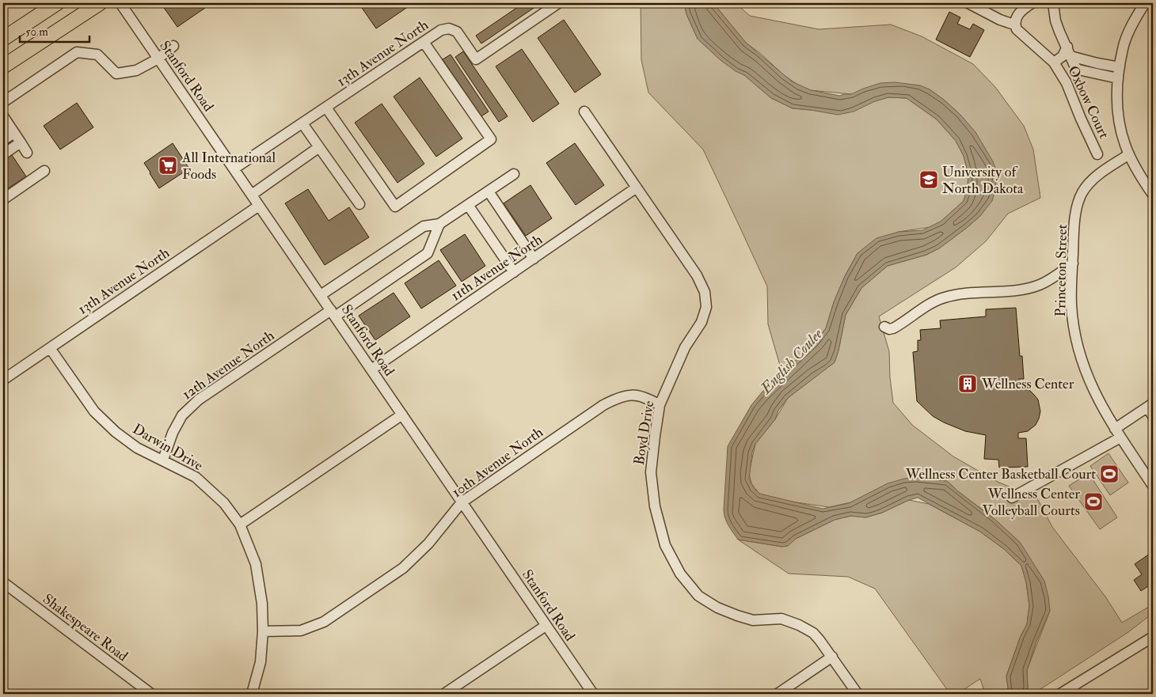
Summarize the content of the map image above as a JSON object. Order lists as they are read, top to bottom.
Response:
{
  "streets": {
    "street": [
      "13th Avenue North",
      "Stanford Road",
      "Oxbow Court",
      "11th Avenue North",
      "Princeton Street",
      "12th Avenue North",
      "Boyd Drive",
      "Darwin Drive",
      "10th Avenue North",
      "Shakespeare Road"
    ]
  },
  "crossings": [
    ["13th Avenue North", "Stanford Road"],
    ["13th Avenue North", "Darwin Drive"],
    ["Stanford Road", "11th Avenue North"],
    ["Stanford Road", "12th Avenue North"],
    ["Stanford Road", "10th Avenue North"],
    ["11th Avenue North", "Boyd Drive"],
    ["12th Avenue North", "Darwin Drive"],
    ["Boyd Drive", "10th Avenue North"],
    ["Darwin Drive", "10th Avenue North"]
  ],
  "water": ["English Coulee"],
  "places": {
    "supermarket": ["All International Foods"],
    "school or university": ["University of North Dakota"],
    "building": ["Wellness Center"],
    "sports": ["Wellness Center Basketball Court", "Wellness Center Volleyball Courts"]
  },
  "scale_bar": "50 m"
}
